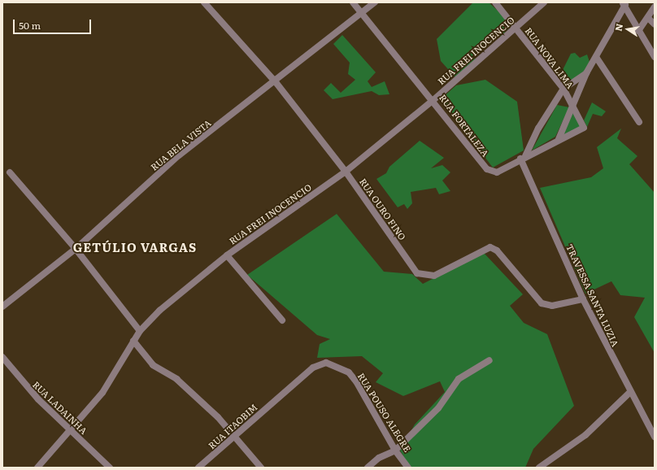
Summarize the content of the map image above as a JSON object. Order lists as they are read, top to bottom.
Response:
{
  "streets": {
    "street": [
      "RUA FREI INOCENCIO",
      "RUA NOVA LIMA",
      "RUA FORTALEZA",
      "RUA BELA VISTA",
      "RUA OURO FINO",
      "TRAVESSA SANTA LUZIA",
      "RUA LADAINHA",
      "RUA POUSO ALEGRE",
      "RUA ITAOBIM"
    ]
  },
  "crossings": [
    ["RUA FREI INOCENCIO", "RUA NOVA LIMA"],
    ["RUA FREI INOCENCIO", "RUA FORTALEZA"],
    ["RUA FREI INOCENCIO", "RUA OURO FINO"],
    ["RUA FREI INOCENCIO", "RUA LADAINHA"],
    ["RUA NOVA LIMA", "RUA FORTALEZA"],
    ["RUA FORTALEZA", "RUA BELA VISTA"],
    ["RUA FORTALEZA", "TRAVESSA SANTA LUZIA"],
    ["RUA BELA VISTA", "RUA OURO FINO"],
    ["RUA OURO FINO", "TRAVESSA SANTA LUZIA"],
    ["RUA POUSO ALEGRE", "RUA ITAOBIM"]
  ],
  "districts": ["GETÚLIO VARGAS"],
  "scale_bar": "50 m",
  "north": "left"
}
